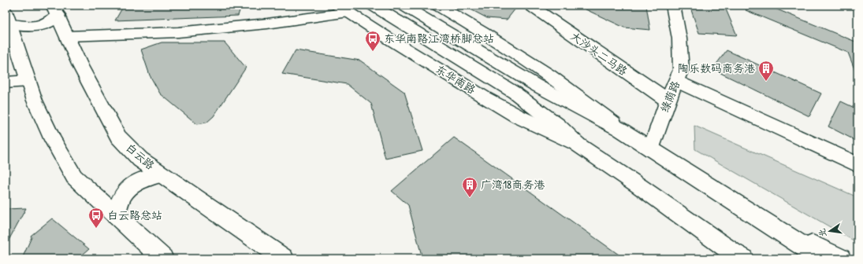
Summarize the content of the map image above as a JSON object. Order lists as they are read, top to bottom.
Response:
{
  "streets": {
    "main road": [
      "大沙头二马路",
      "东华南路",
      "绿荫路",
      "白云路"
    ]
  },
  "crossings": [
    ["大沙头二马路", "绿荫路"]
  ],
  "places": {
    "bus stop": ["东华南路江湾桥脚总站", "白云路总站"],
    "building": ["陶乐数码商务港", "广湾18商务港"]
  },
  "north": "left"
}
